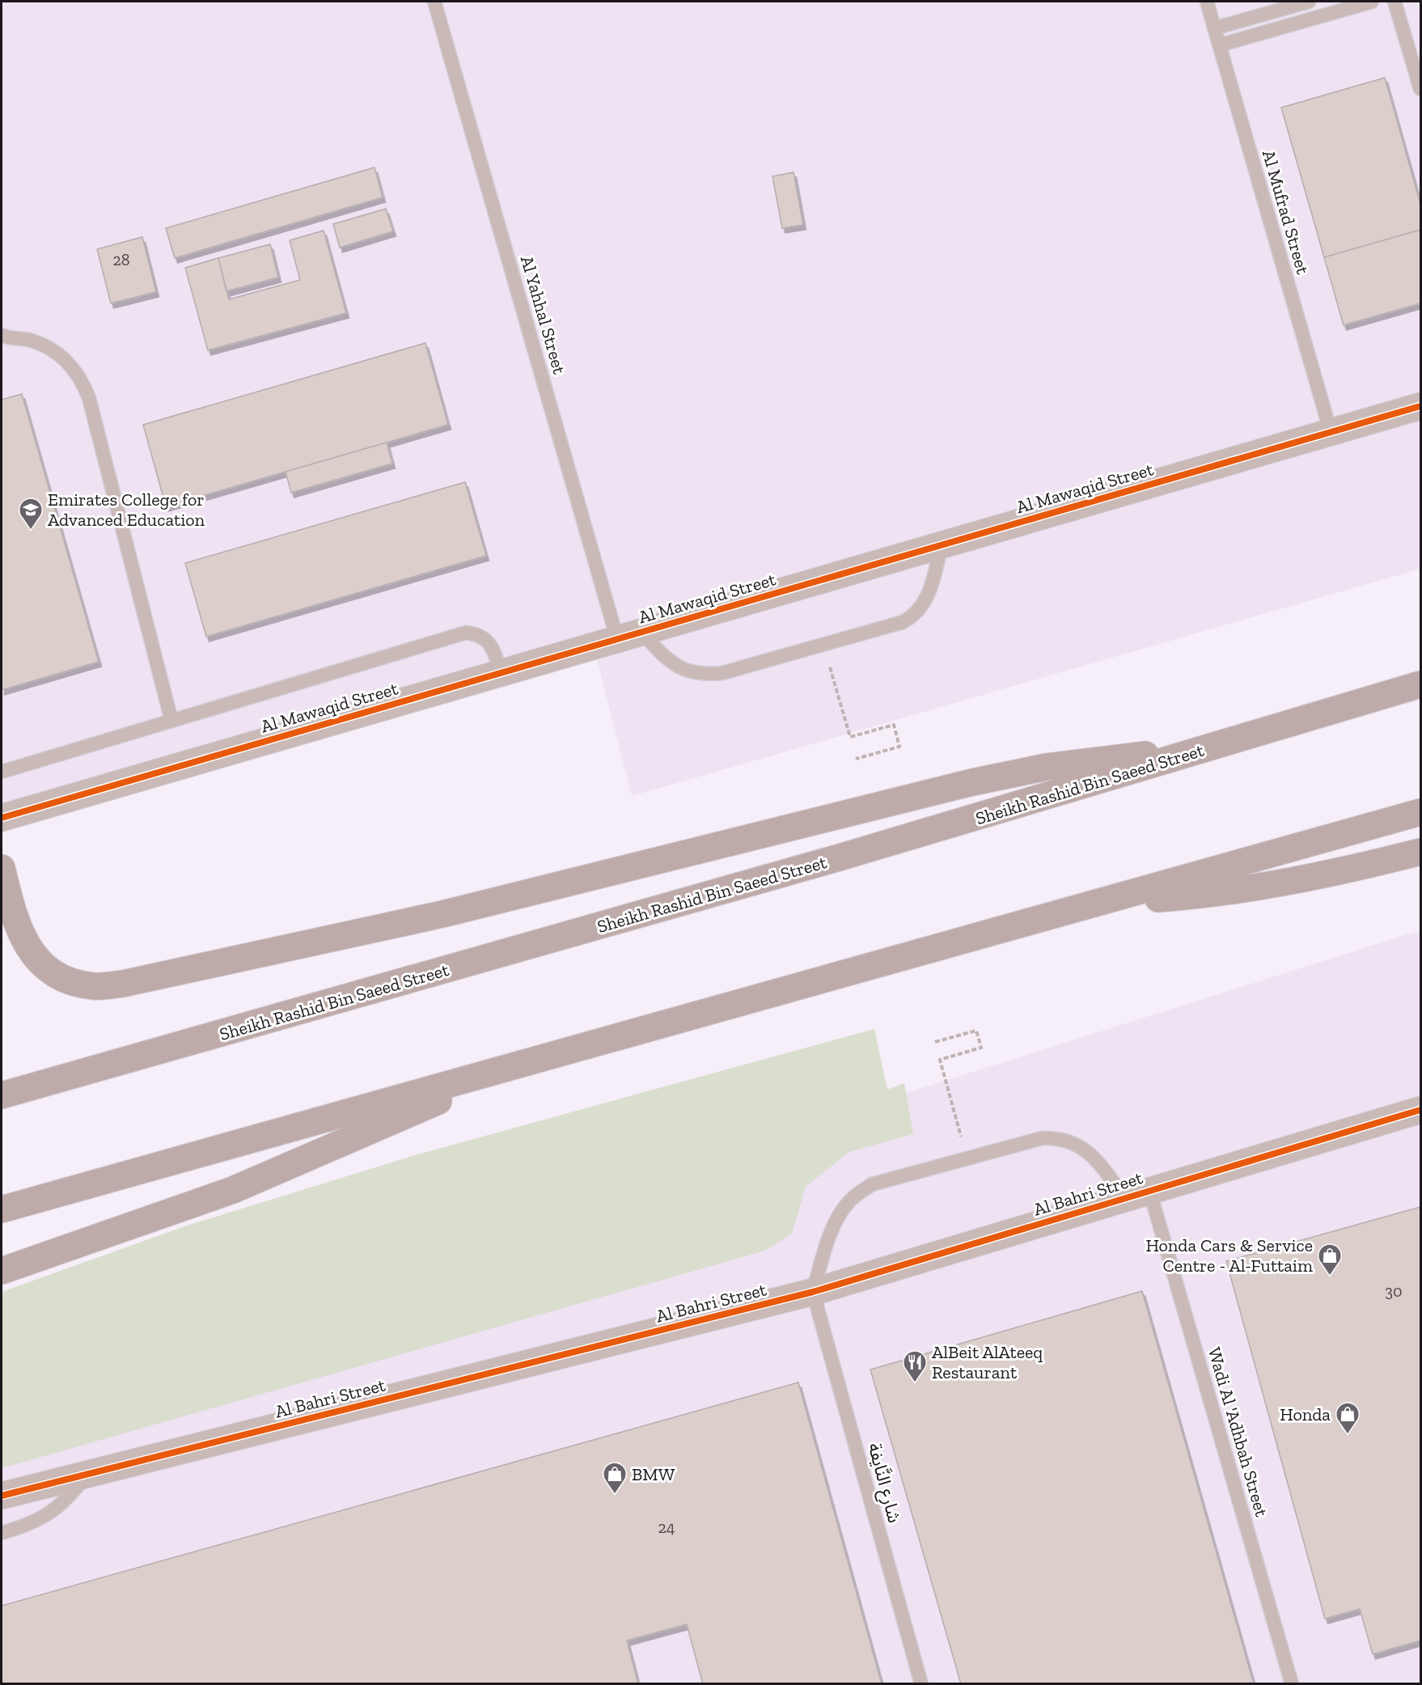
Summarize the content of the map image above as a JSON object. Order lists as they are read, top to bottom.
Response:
{
  "streets": {
    "highway": ["Sheikh Rashid Bin Saeed Street"],
    "street": ["Al Mawaqid Street", "Al Bahri Street"],
    "lane": [
      "Al Mufrad Street",
      "Al Yahhal Street",
      "Wadi Al 'Adhbah Street",
      "شارع النَّايفة"
    ]
  },
  "crossings": [
    ["Al Mufrad Street", "Al Mawaqid Street"],
    ["Al Yahhal Street", "Al Mawaqid Street"],
    ["Al Bahri Street", "Wadi Al 'Adhbah Street"],
    ["Al Bahri Street", "شارع النَّايفة"]
  ],
  "places": {
    "school or university": ["Emirates College for Advanced Education"],
    "shop": ["Honda Cars & Service Centre - Al-Futtaim", "Honda", "BMW"],
    "restaurant": ["AlBeit AlAteeq Restaurant"]
  },
  "house_numbers": ["28", "30", "24"]
}
